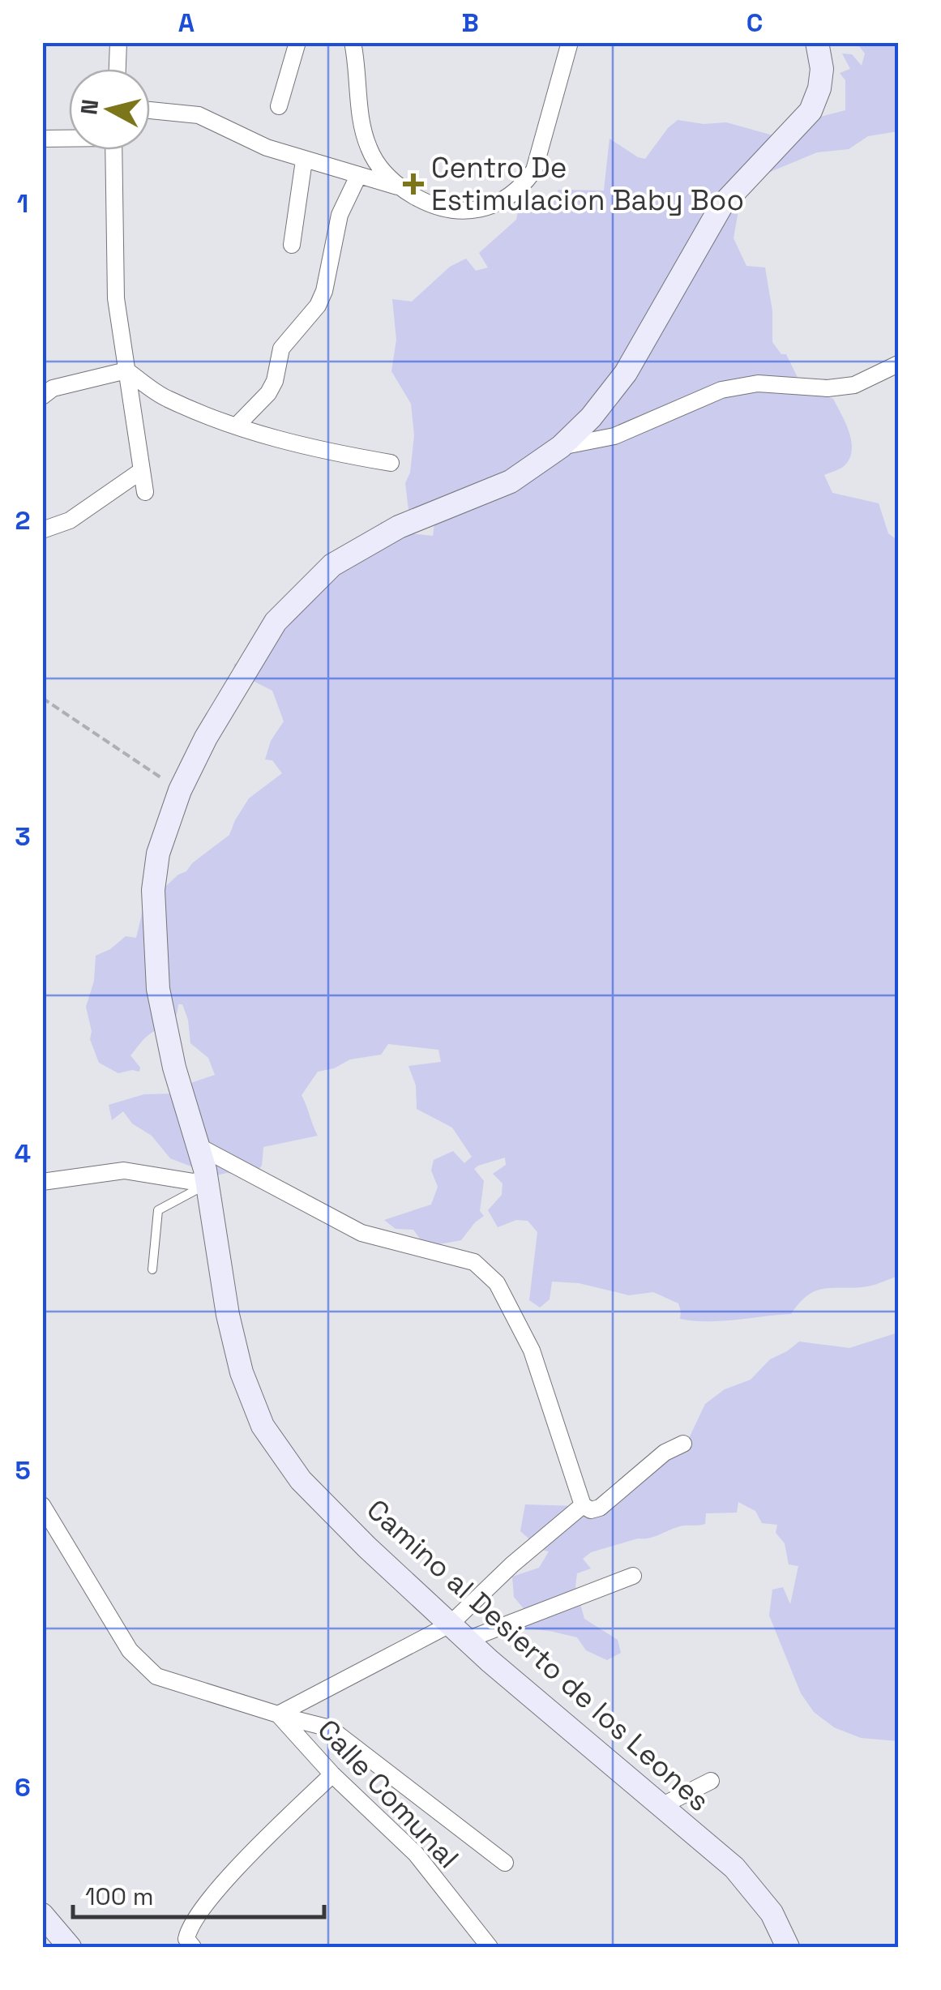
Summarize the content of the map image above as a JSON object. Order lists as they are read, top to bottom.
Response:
{
  "streets": {
    "main road": ["Camino al Desierto de los Leones"],
    "street": ["Calle Comunal"]
  },
  "crossings": [
    ["Camino al Desierto de los Leones", "Calle Comunal"]
  ],
  "places": {
    "health": ["Centro De Estimulacion Baby Boo"]
  },
  "scale_bar": "100 m",
  "north": "left",
  "grid": {
    "columns": ["A", "B", "C"],
    "rows": [
      "1",
      "2",
      "3",
      "4",
      "5",
      "6"
    ]
  }
}
